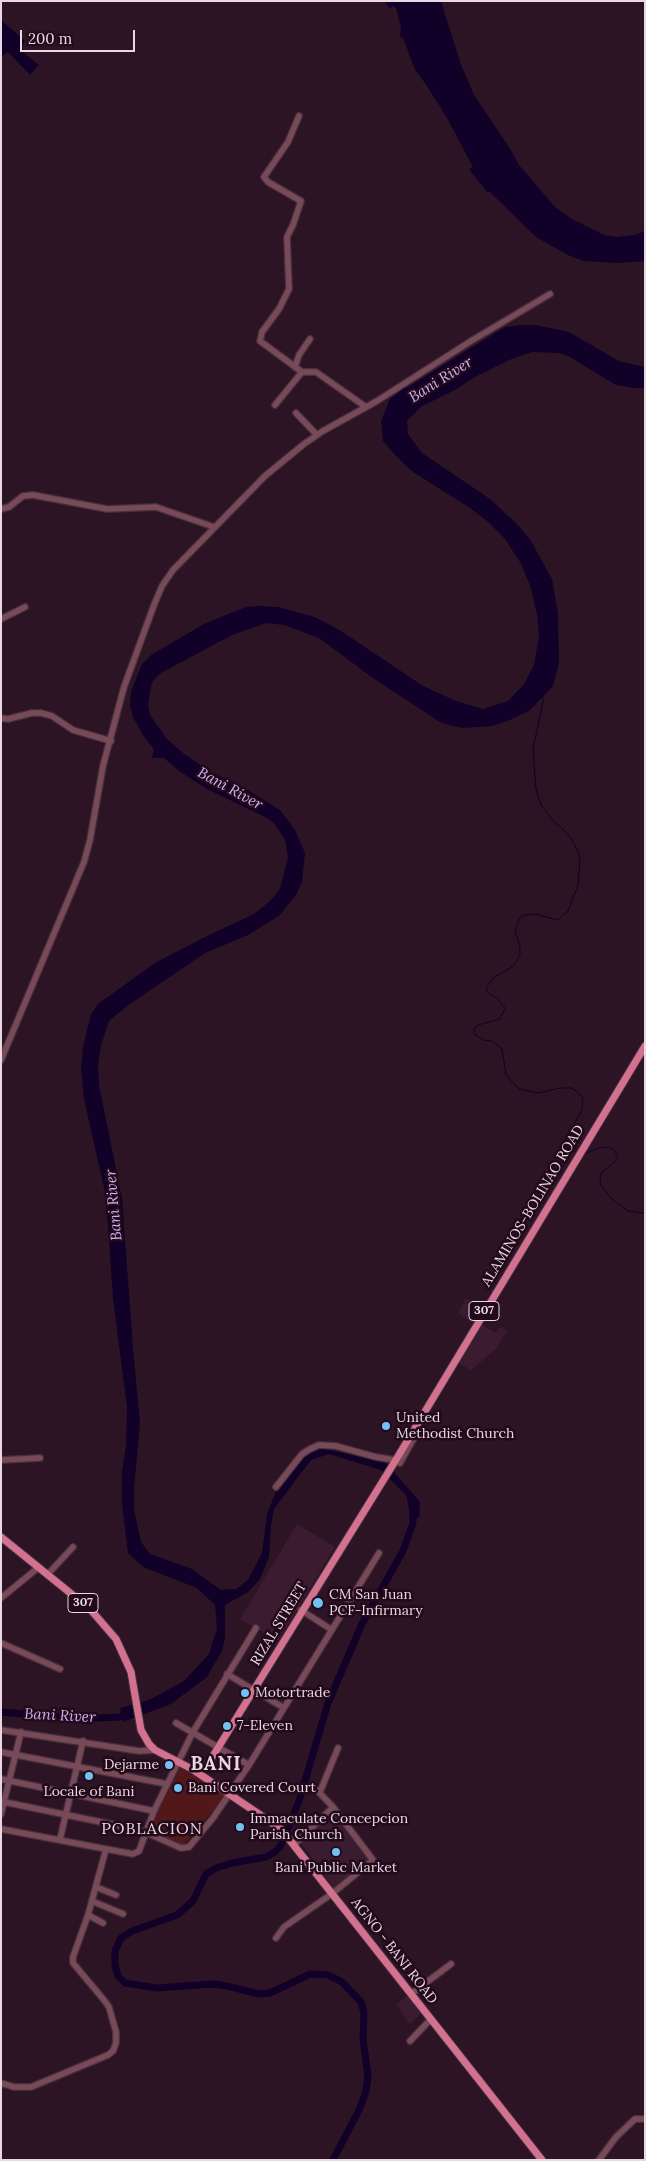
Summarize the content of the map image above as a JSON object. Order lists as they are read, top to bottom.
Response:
{
  "streets": {
    "main road": [
      "ALAMINOS-BOLINAO ROAD",
      "307",
      "RIZAL STREET",
      "AGNO - BANI ROAD"
    ]
  },
  "crossings": [
    ["ALAMINOS-BOLINAO ROAD", "RIZAL STREET"]
  ],
  "districts": ["BANI", "POBLACION"],
  "water": ["Bani River"],
  "places": [
    "United Methodist Church",
    "CM San Juan PCF-Infirmary",
    "Motortrade",
    "7-Eleven",
    "Dejarme",
    "Locale of Bani",
    "Bani Covered Court",
    "Immaculate Concepcion Parish Church",
    "Bani Public Market"
  ],
  "scale_bar": "200 m"
}
